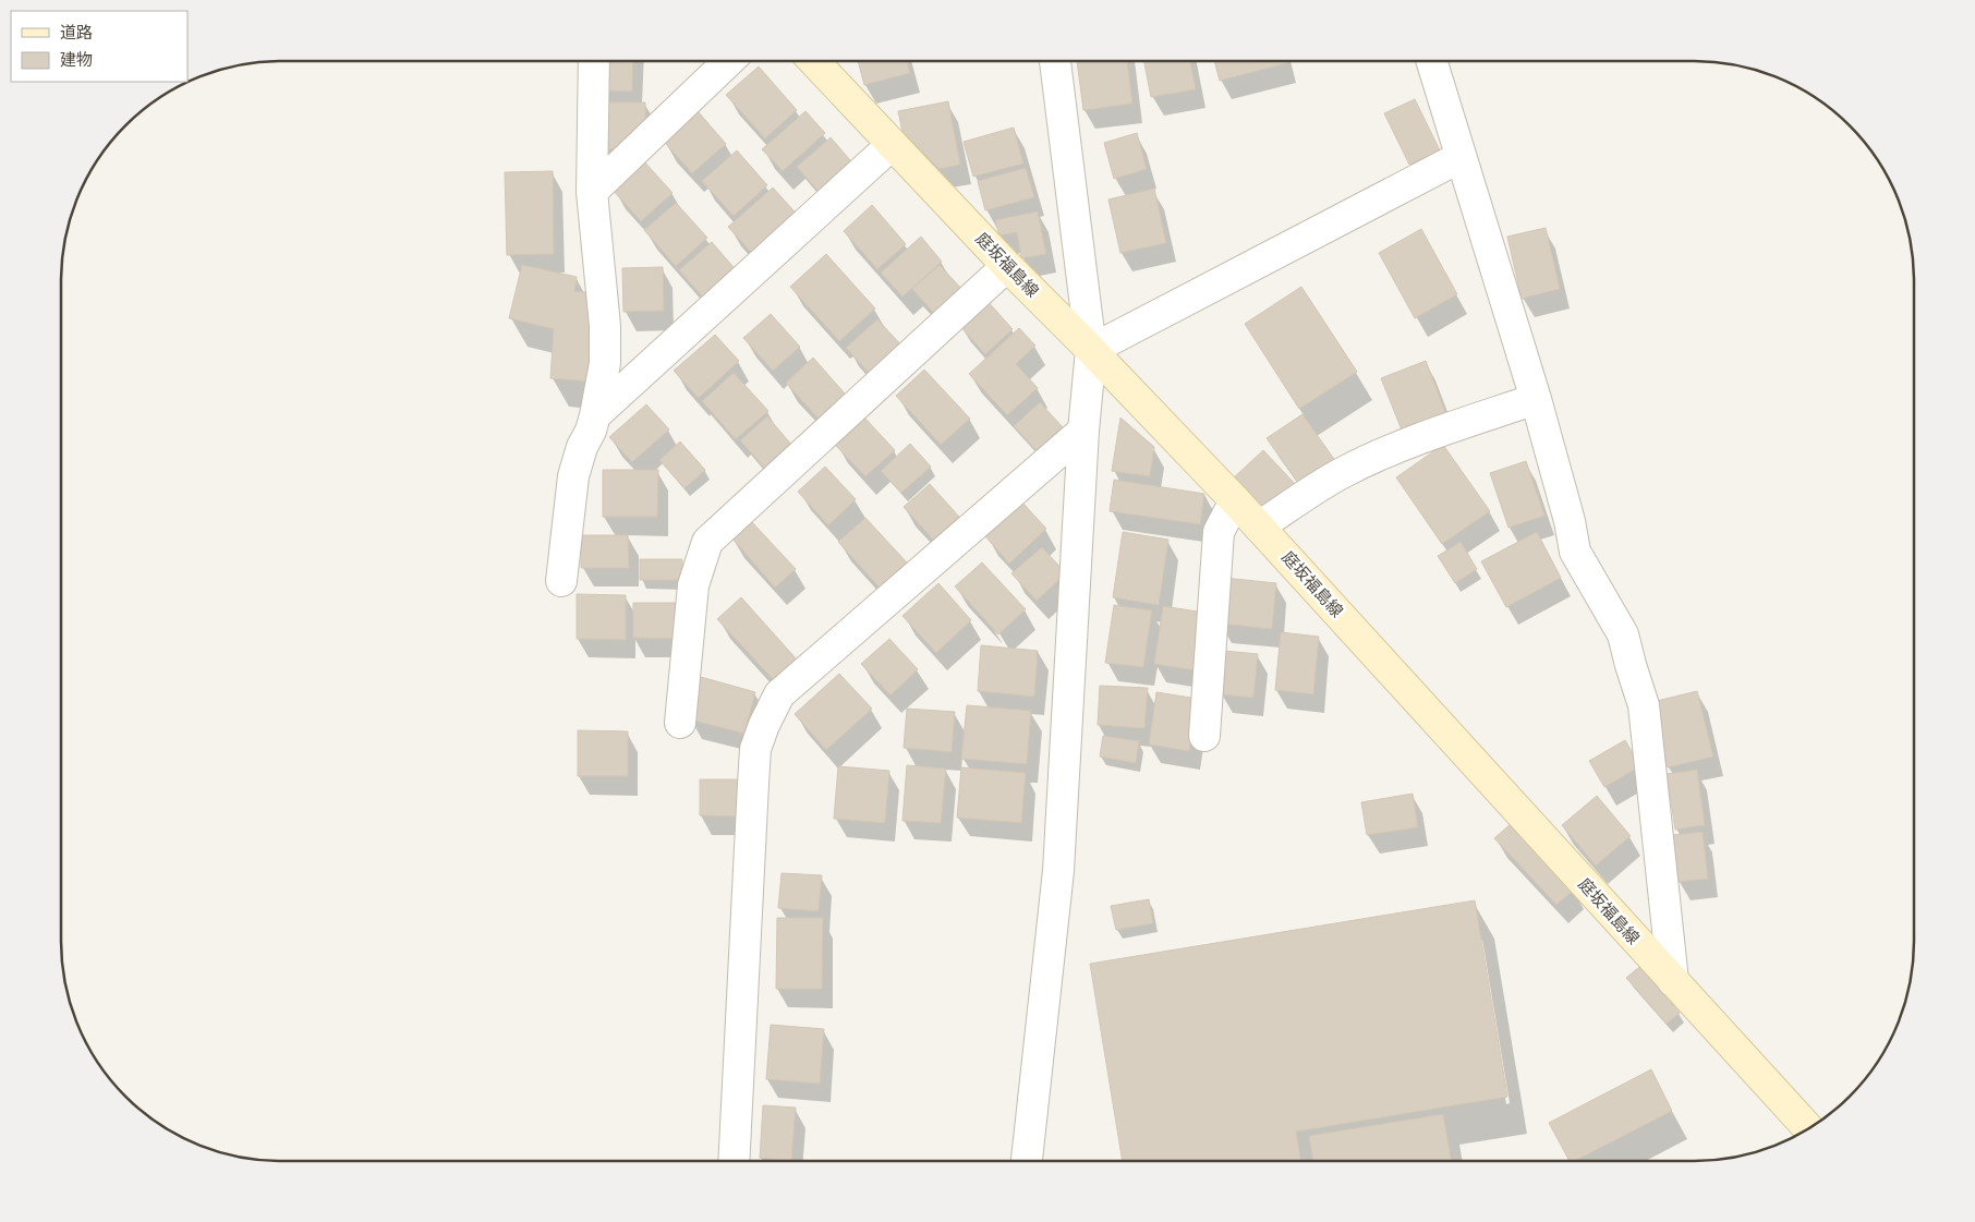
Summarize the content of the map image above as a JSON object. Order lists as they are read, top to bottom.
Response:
{
  "streets": {
    "main road": ["庭坂福島線"]
  },
  "legend": ["道路", "建物"]
}
